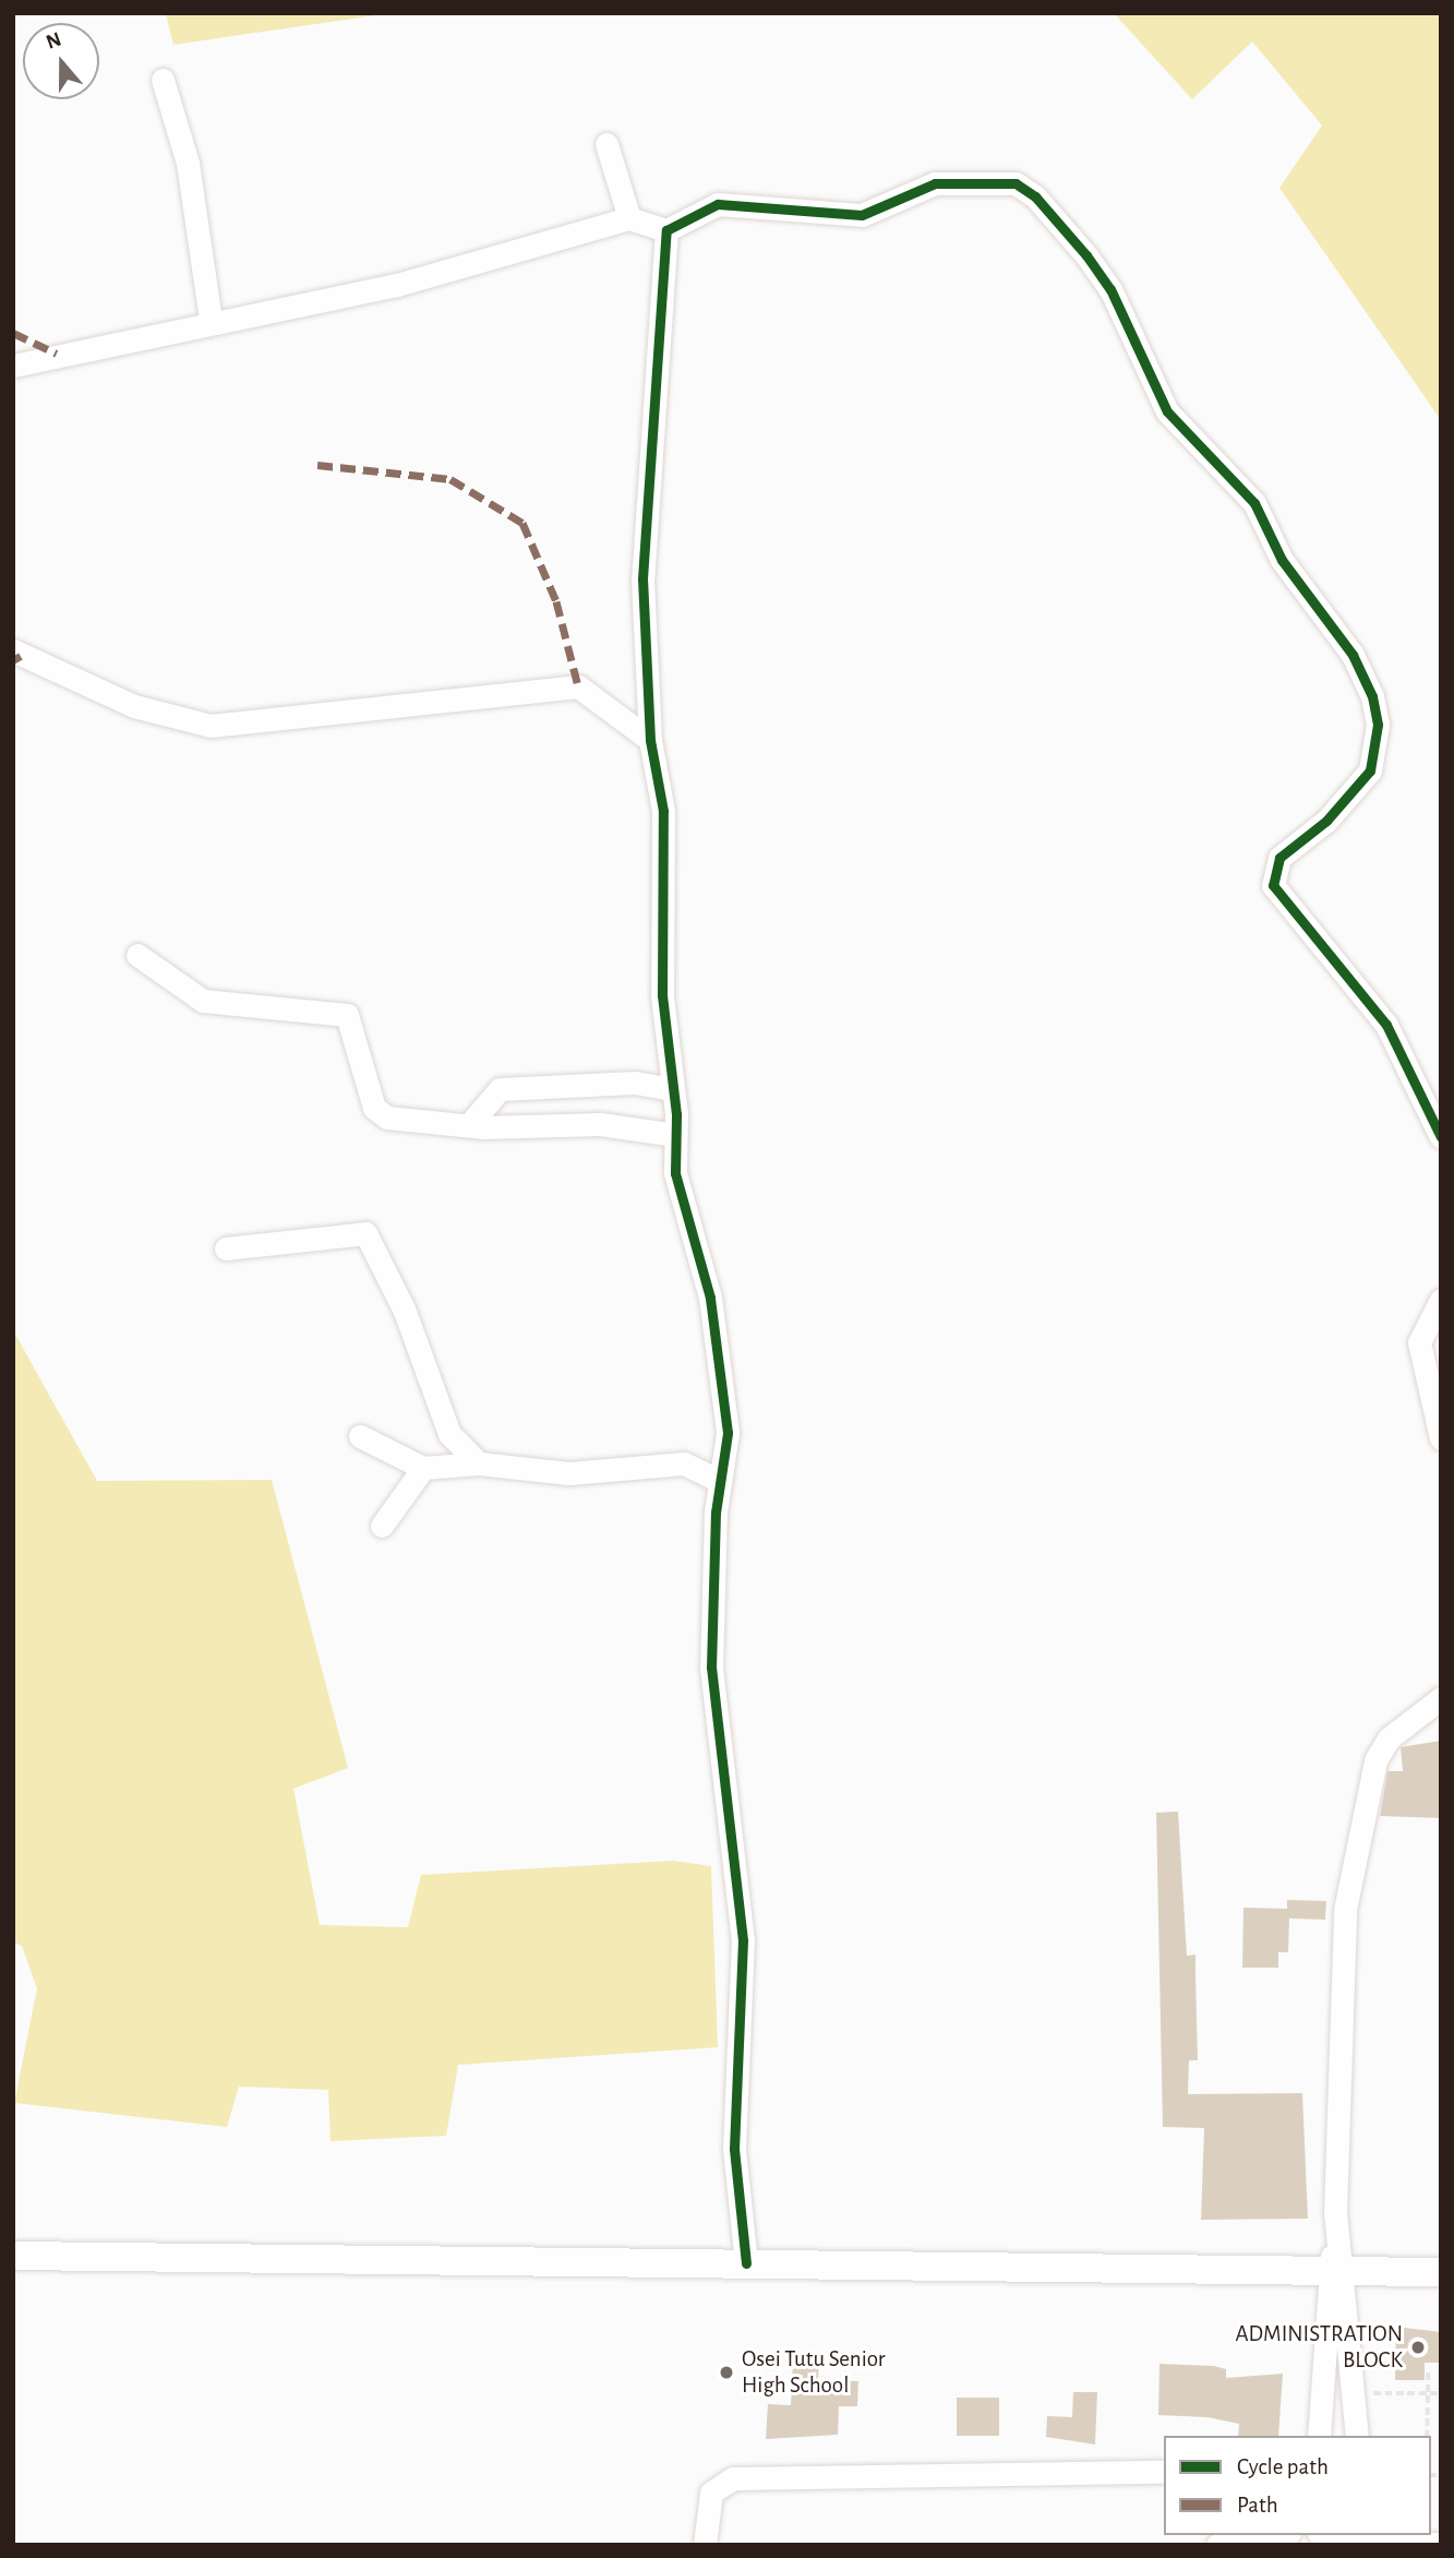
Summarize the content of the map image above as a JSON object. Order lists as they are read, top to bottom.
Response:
{
  "places": ["ADMINISTRATION BLOCK", "Osei Tutu Senior High School"],
  "legend": ["Cycle path", "Path"],
  "north": "top"
}
